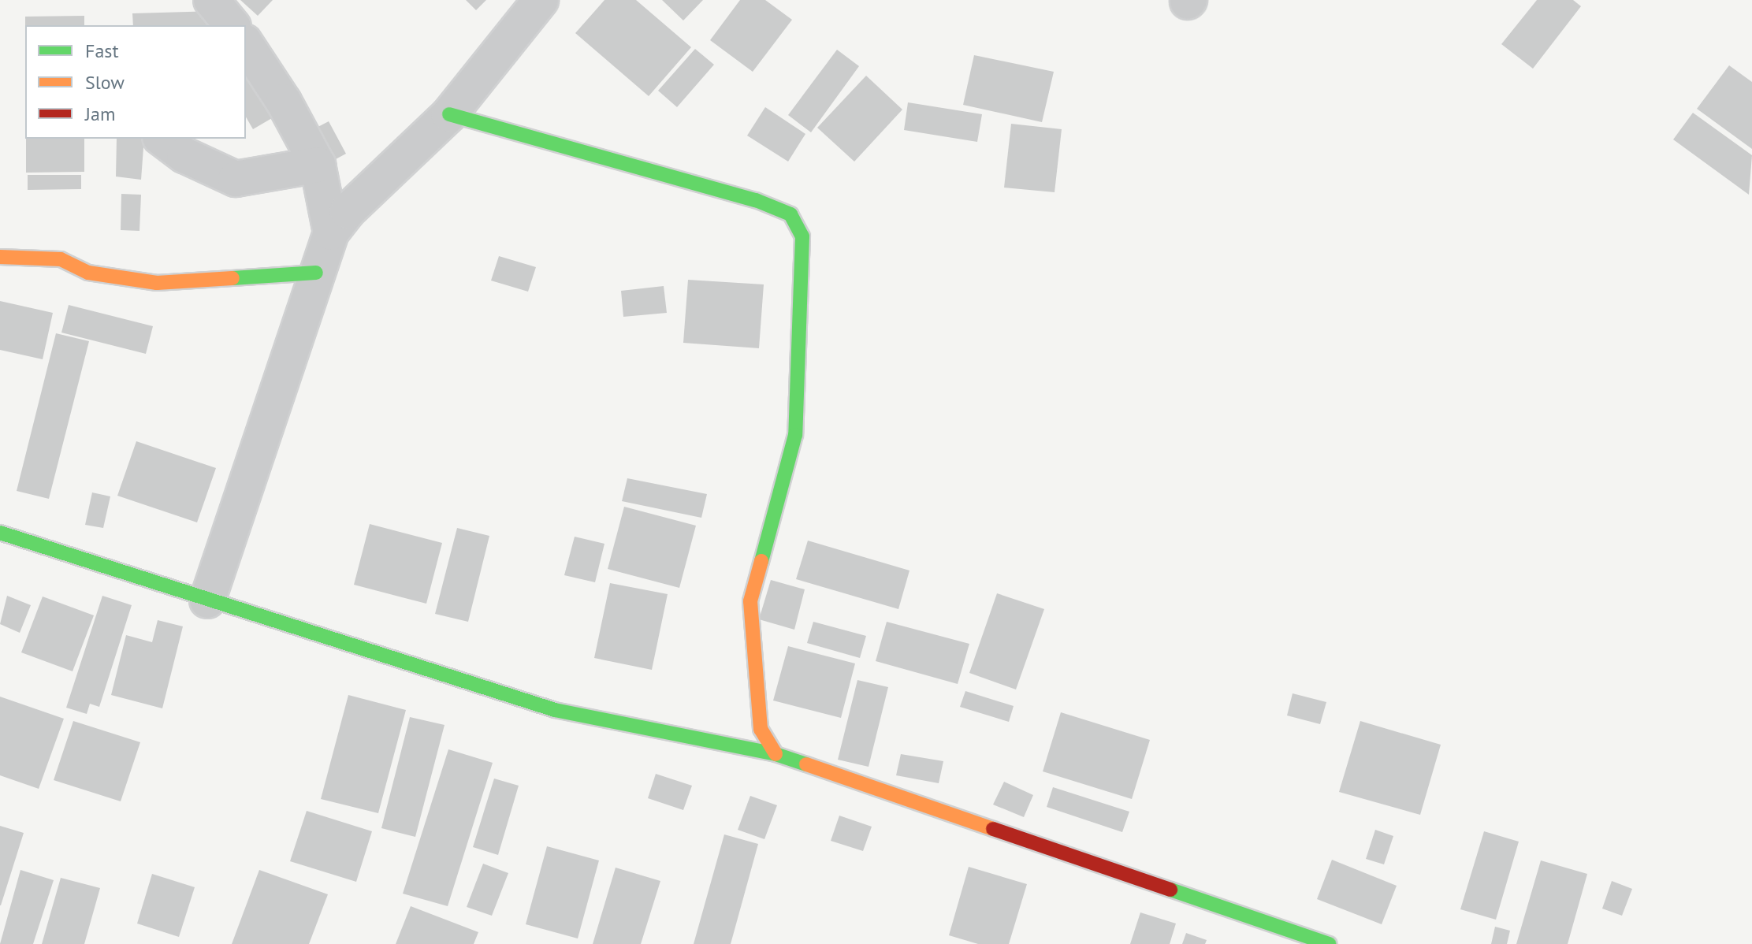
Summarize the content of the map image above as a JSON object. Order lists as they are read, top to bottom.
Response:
{
  "legend": ["Fast", "Slow", "Jam"]
}
